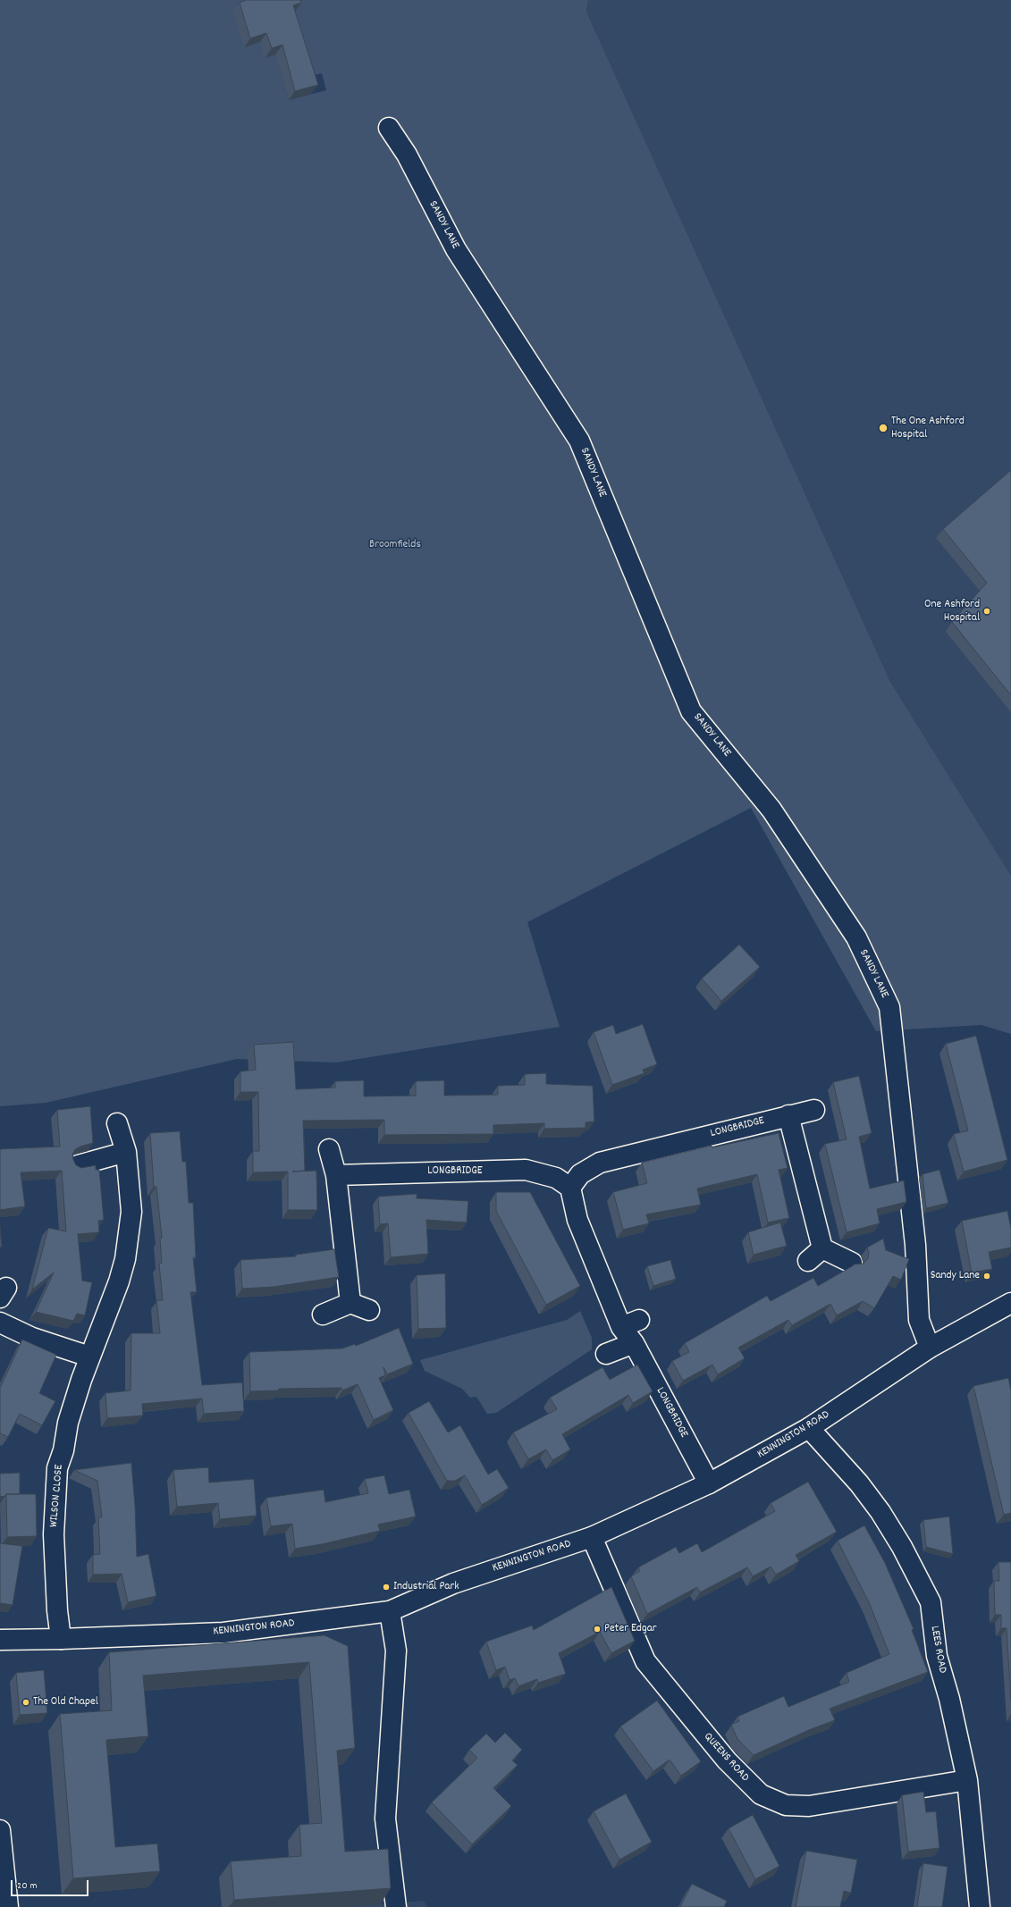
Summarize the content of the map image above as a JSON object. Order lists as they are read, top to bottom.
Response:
{
  "streets": {
    "street": [
      "SANDY LANE",
      "LONGBRIDGE",
      "KENNINGTON ROAD",
      "WILSON CLOSE",
      "LEES ROAD",
      "QUEENS ROAD"
    ]
  },
  "crossings": [
    ["SANDY LANE", "KENNINGTON ROAD"],
    ["LONGBRIDGE", "KENNINGTON ROAD"],
    ["KENNINGTON ROAD", "WILSON CLOSE"],
    ["KENNINGTON ROAD", "LEES ROAD"],
    ["KENNINGTON ROAD", "QUEENS ROAD"],
    ["LEES ROAD", "QUEENS ROAD"]
  ],
  "parks": ["Broomfields"],
  "places": [
    "The One Ashford Hospital",
    "One Ashford Hospital",
    "Sandy Lane",
    "Industrial Park",
    "Peter Edgar",
    "The Old Chapel"
  ],
  "scale_bar": "20 m"
}
